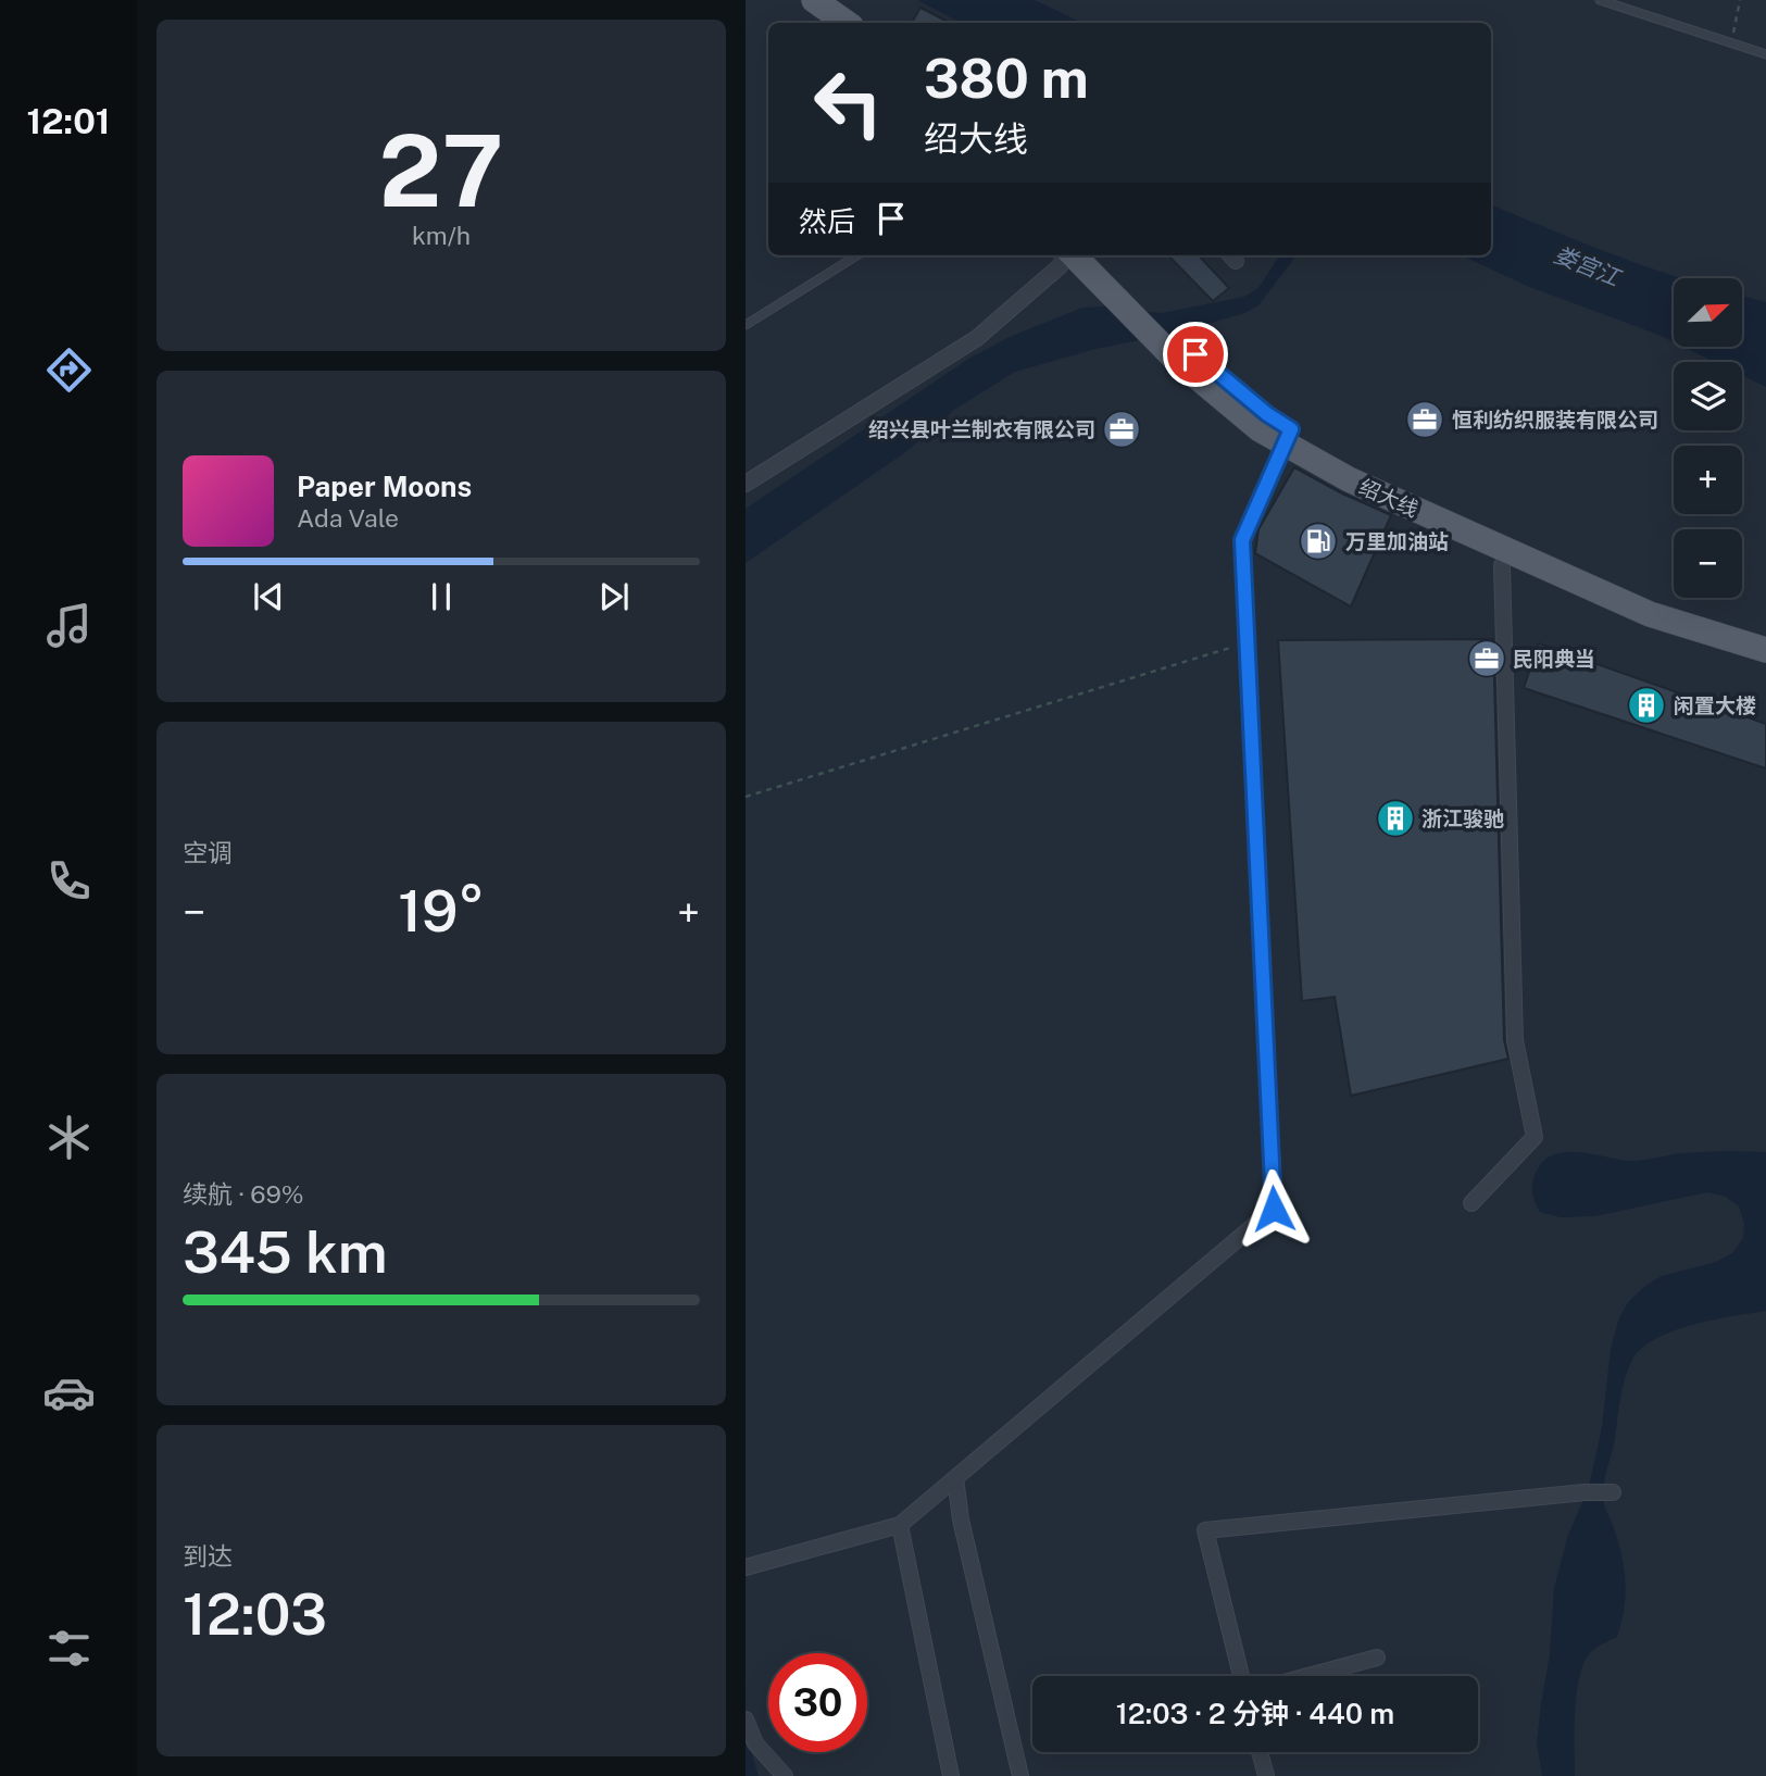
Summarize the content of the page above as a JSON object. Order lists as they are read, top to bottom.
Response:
{
  "streets": {
    "main road": ["绍大线"]
  },
  "water": ["娄宫江"],
  "places": {
    "office": ["恒利纺织服装有限公司", "绍兴县叶兰制衣有限公司", "民阳典当"],
    "fuel station": ["万里加油站"],
    "building": ["闲置大楼", "浙江骏驰"]
  },
  "north": "top right",
  "page": {
    "tabs": "12:01",
    "tile": [
      ["27", "km/h"],
      "空调",
      ["续航 · 69%", "345 km"],
      ["到达", "12:03"]
    ],
    "turn": ["380 m", "绍大线"],
    "then": "然后",
    "map_buttons": ["+", "−"],
    "song": ["Paper Moons", "Ada Vale"],
    "heat": ["−", "19°", "+"],
    "limit": "30",
    "trip": "12:03 · 2 分钟 · 440 m"
  }
}
